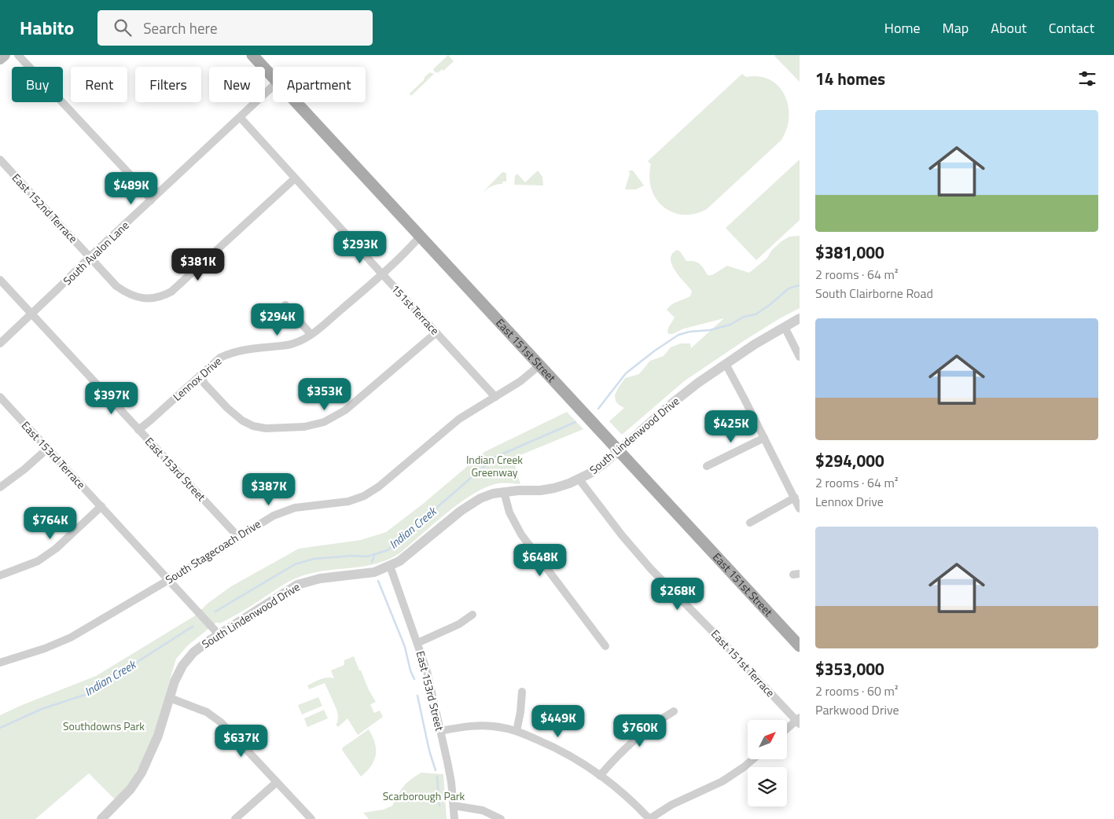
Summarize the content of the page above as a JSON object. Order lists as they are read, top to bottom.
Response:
{
  "streets": {
    "main road": ["East 151st Street"],
    "street": [
      "East 152nd Terrace",
      "South Avalon Lane",
      "151st Terrace",
      "Lennox Drive",
      "South Lindenwood Drive",
      "East 153rd Terrace",
      "East 153rd Street",
      "South Stagecoach Drive",
      "East 151st Terrace"
    ]
  },
  "crossings": [
    ["East 152nd Terrace", "South Avalon Lane"],
    ["East 152nd Terrace", "151st Terrace"],
    ["South Avalon Lane", "151st Terrace"],
    ["South Avalon Lane", "East 153rd Street"],
    ["151st Terrace", "Lennox Drive"],
    ["151st Terrace", "South Stagecoach Drive"],
    ["East 151st Street", "Lennox Drive"],
    ["East 151st Street", "South Lindenwood Drive"],
    ["East 151st Street", "South Stagecoach Drive"],
    ["Lennox Drive", "East 153rd Street"],
    ["South Lindenwood Drive", "East 153rd Terrace"],
    ["South Lindenwood Drive", "East 153rd Street"],
    ["South Lindenwood Drive", "East 151st Terrace"],
    ["East 153rd Terrace", "South Stagecoach Drive"],
    ["East 153rd Street", "South Stagecoach Drive"]
  ],
  "water": ["Indian Creek"],
  "parks": ["Indian Creek Greenway", "Southdowns Park", "Scarborough Park"],
  "north": "top right",
  "page": {
    "header": "Habito",
    "search": "Search here",
    "nav": [
      "Home",
      "Map",
      "About",
      "Contact"
    ],
    "heading": "14 homes",
    "chip": [
      "Buy",
      "Rent",
      "Filters",
      "New",
      "Apartment"
    ],
    "list": [
      {
        "name": "$381,000",
        "note": "2 rooms · 64 m² · South Clairborne Road"
      },
      {
        "name": "$294,000",
        "note": "2 rooms · 64 m² · Lennox Drive"
      },
      {
        "name": "$353,000",
        "note": "2 rooms · 60 m² · Parkwood Drive"
      }
    ],
    "price": [
      "$489K",
      "$293K",
      "$381K",
      "$294K",
      "$353K",
      "$397K",
      "$425K",
      "$387K",
      "$764K",
      "$648K",
      "$268K",
      "$449K",
      "$760K",
      "$637K"
    ]
  }
}
